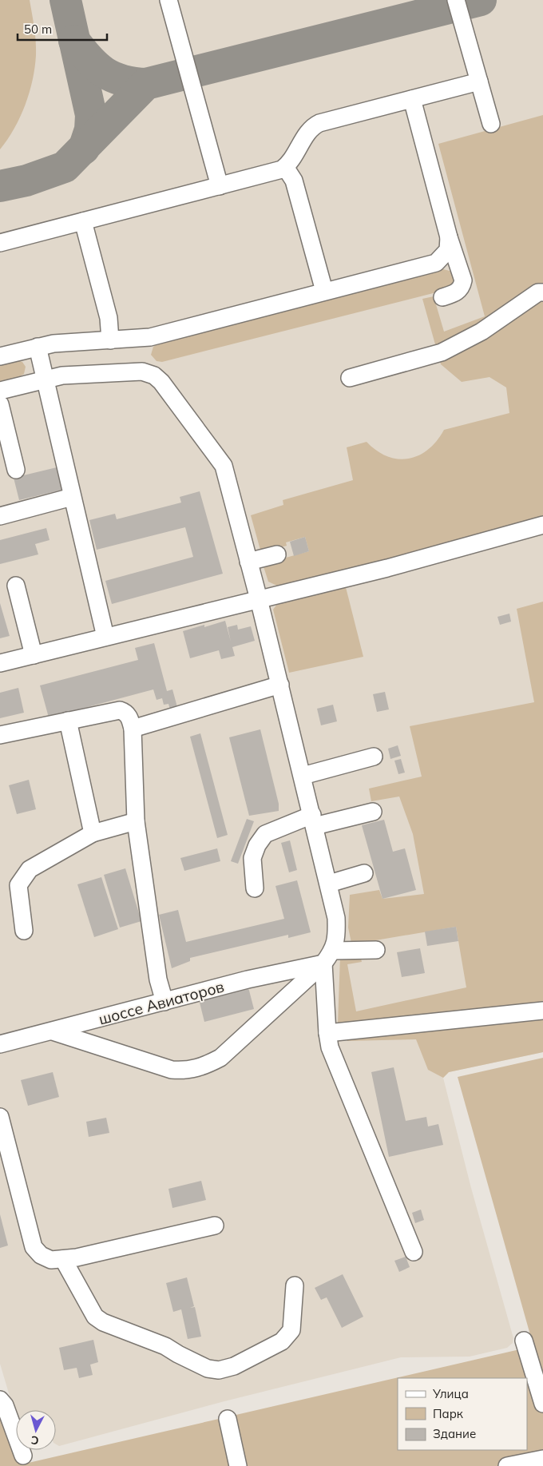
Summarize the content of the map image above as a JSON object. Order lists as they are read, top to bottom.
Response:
{
  "streets": {
    "lane": ["шоссе Авиаторов"]
  },
  "legend": ["Улица", "Парк", "Здание"],
  "scale_bar": "50 m",
  "north": "bottom"
}
